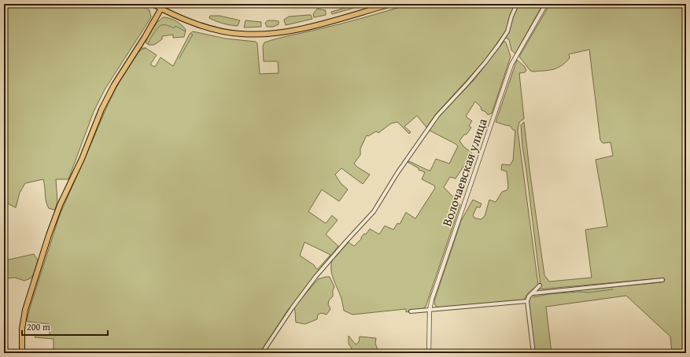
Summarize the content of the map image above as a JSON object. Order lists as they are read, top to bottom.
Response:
{
  "streets": {
    "street": ["Волочаевская улица"]
  },
  "scale_bar": "200 m"
}
